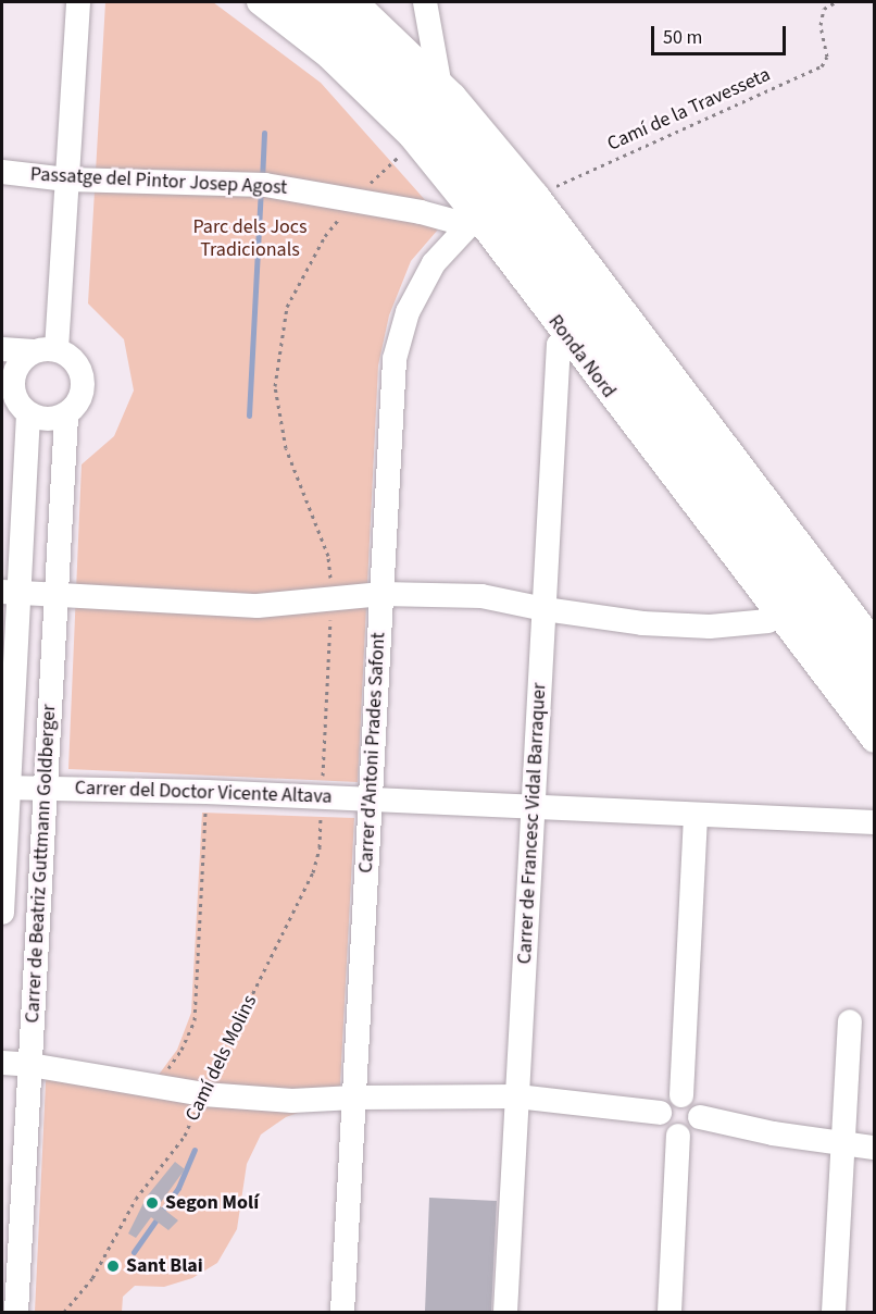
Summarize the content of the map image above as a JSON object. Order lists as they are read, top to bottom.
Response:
{
  "streets": {
    "main road": ["Ronda Nord"],
    "street": [
      "Passatge del Pintor Josep Agost",
      "Carrer d'Antoni Prades Safont",
      "Carrer del Doctor Vicente Altava",
      "Carrer de Francesc Vidal Barraquer",
      "Carrer de Beatriz Guttmann Goldberger"
    ],
    "path": ["Camí de la Travesseta", "Camí dels Molins"]
  },
  "crossings": [
    ["Passatge del Pintor Josep Agost", "Ronda Nord"],
    ["Passatge del Pintor Josep Agost", "Carrer d'Antoni Prades Safont"],
    ["Ronda Nord", "Carrer d'Antoni Prades Safont"],
    ["Ronda Nord", "Carrer de Francesc Vidal Barraquer"],
    ["Carrer d'Antoni Prades Safont", "Carrer del Doctor Vicente Altava"],
    ["Carrer del Doctor Vicente Altava", "Carrer de Francesc Vidal Barraquer"],
    ["Carrer del Doctor Vicente Altava", "Carrer de Beatriz Guttmann Goldberger"],
    ["Carrer del Doctor Vicente Altava", "Camí dels Molins"]
  ],
  "parks": ["Parc dels Jocs Tradicionals"],
  "places": ["Segon Molí", "Sant Blai"],
  "scale_bar": "50 m"
}
